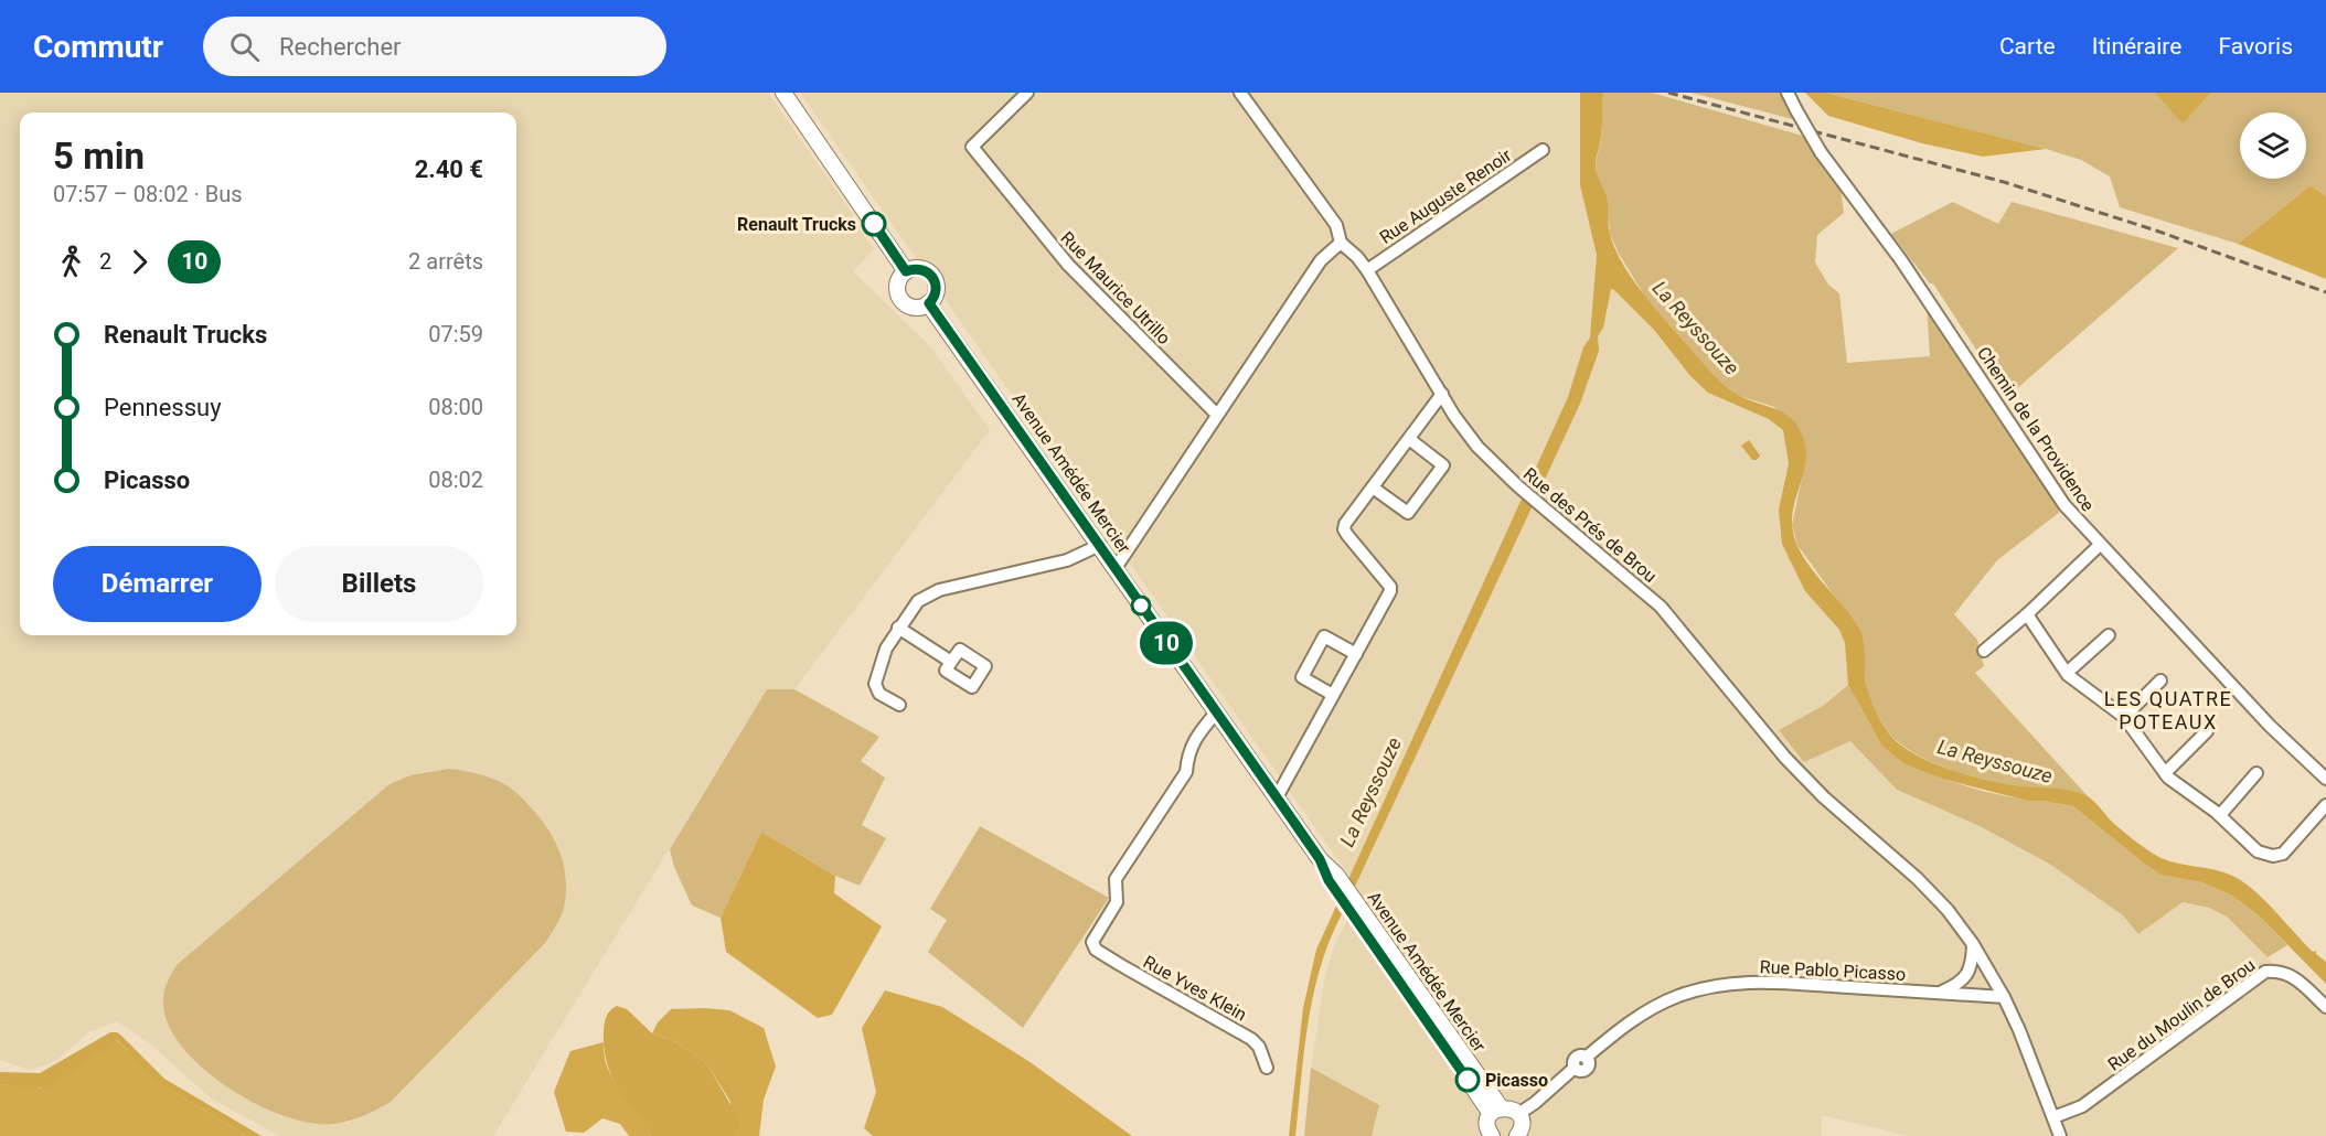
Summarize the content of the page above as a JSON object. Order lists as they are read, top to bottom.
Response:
{
  "streets": {
    "main road": ["Avenue Amédée Mercier"],
    "street": [
      "Rue Auguste Renoir",
      "Rue Maurice Utrillo",
      "Chemin de la Providence",
      "Rue des Prés de Brou",
      "Rue Pablo Picasso",
      "Rue Yves Klein",
      "Rue du Moulin de Brou"
    ]
  },
  "crossings": [
    ["Rue Auguste Renoir", "Rue des Prés de Brou"],
    ["Avenue Amédée Mercier", "Rue Yves Klein"],
    ["Rue des Prés de Brou", "Rue Pablo Picasso"],
    ["Rue des Prés de Brou", "Rue du Moulin de Brou"]
  ],
  "districts": ["LES QUATRE POTEAUX"],
  "water": ["La Reyssouze"],
  "places": ["Renault Trucks", "Picasso"],
  "lines": ["bus line 10"],
  "page": {
    "header": "Commutr",
    "search": "Rechercher",
    "nav": ["Carte", "Itinéraire", "Favoris"],
    "on_map": "10",
    "heading": ["5 min", "07:57 – 08:02 · Bus", "2.40 €"],
    "legs": ["2", "10", "2 arrêts"],
    "list": [
      {
        "name": "Renault Trucks",
        "value": "07:59"
      },
      {
        "name": "Pennessuy",
        "value": "08:00"
      },
      {
        "name": "Picasso",
        "value": "08:02"
      }
    ],
    "buttons": ["Démarrer", "Billets"]
  }
}
